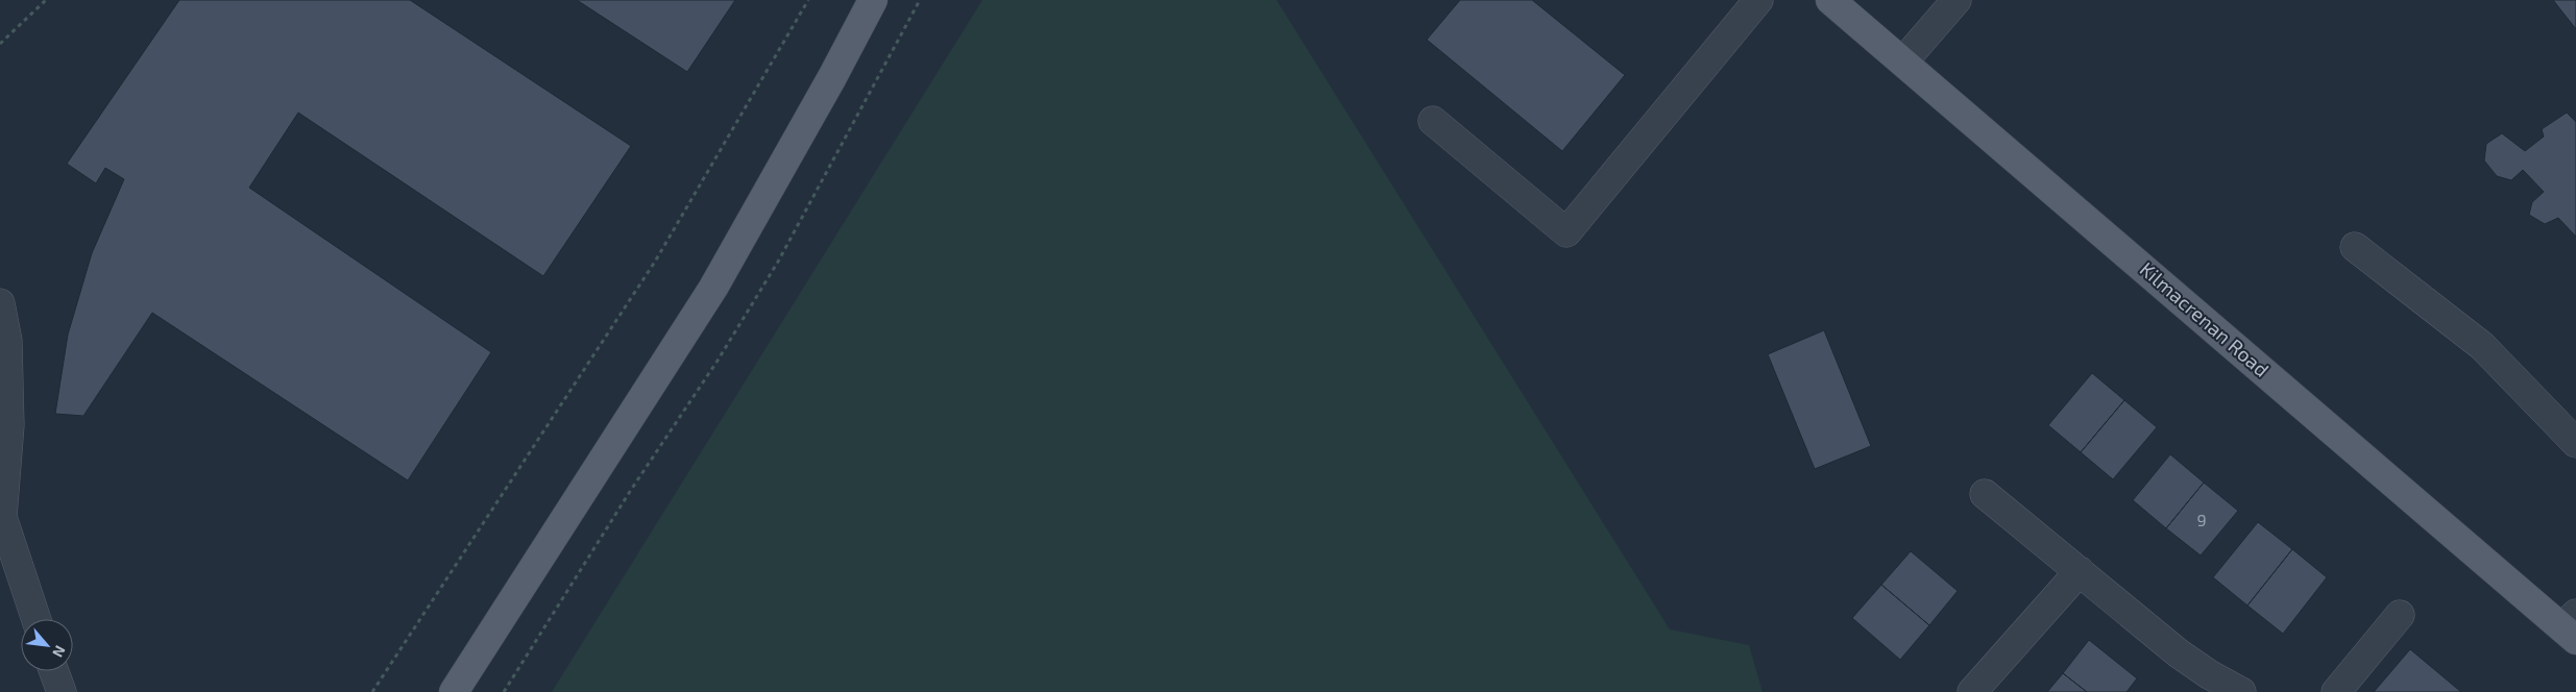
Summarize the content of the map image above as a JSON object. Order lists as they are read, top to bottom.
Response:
{
  "streets": {
    "main road": ["Kilmacrenan Road"]
  },
  "house_numbers": ["9"],
  "north": "bottom right"
}
